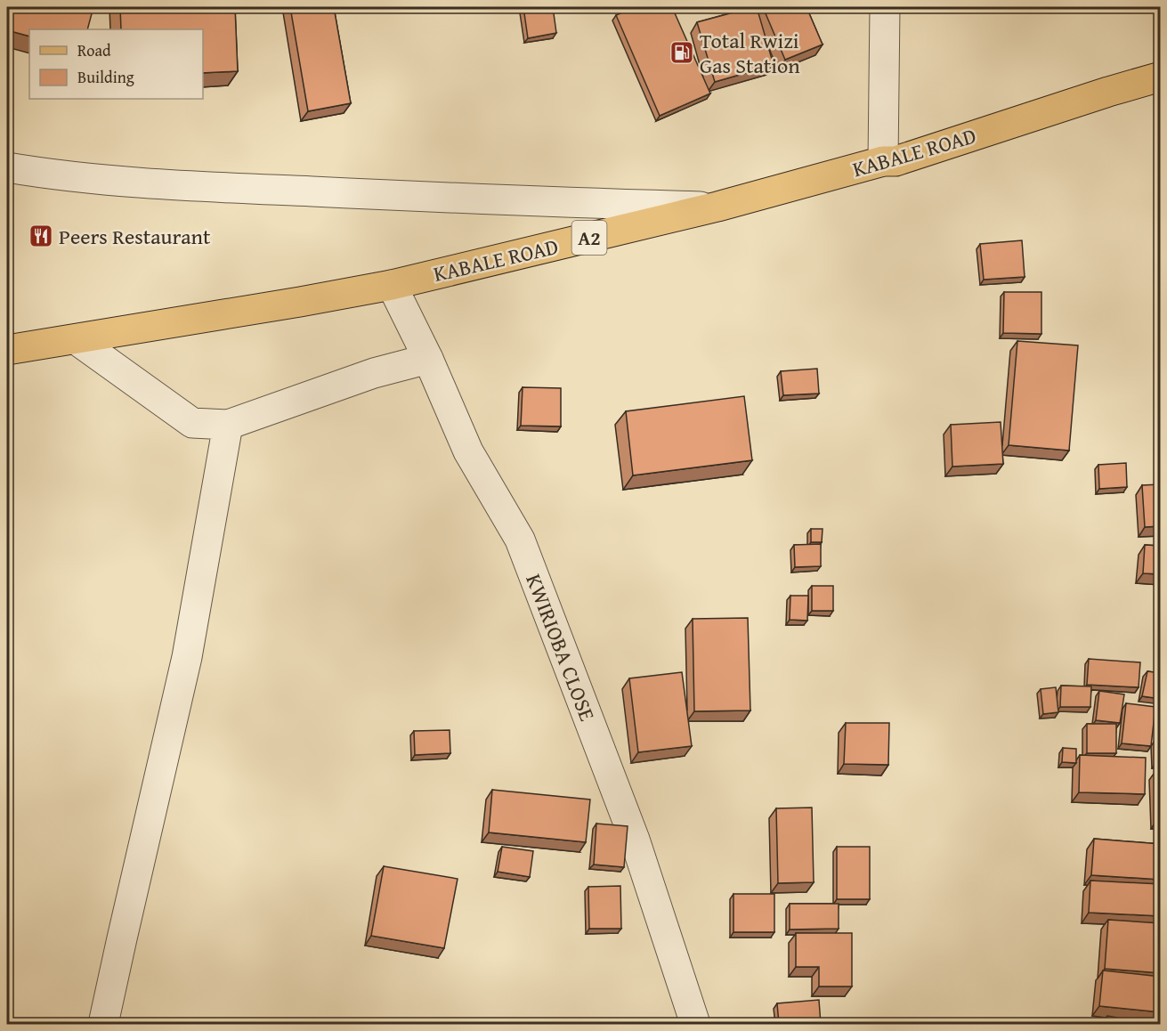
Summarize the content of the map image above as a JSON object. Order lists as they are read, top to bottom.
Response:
{
  "streets": {
    "main road": ["KABALE ROAD", "A2"],
    "street": ["KWIRIOBA CLOSE"]
  },
  "crossings": [
    ["KABALE ROAD", "KWIRIOBA CLOSE"]
  ],
  "places": {
    "fuel station": ["Total Rwizi Gas Station"],
    "restaurant": ["Peers Restaurant"]
  },
  "legend": ["Road", "Building"]
}
